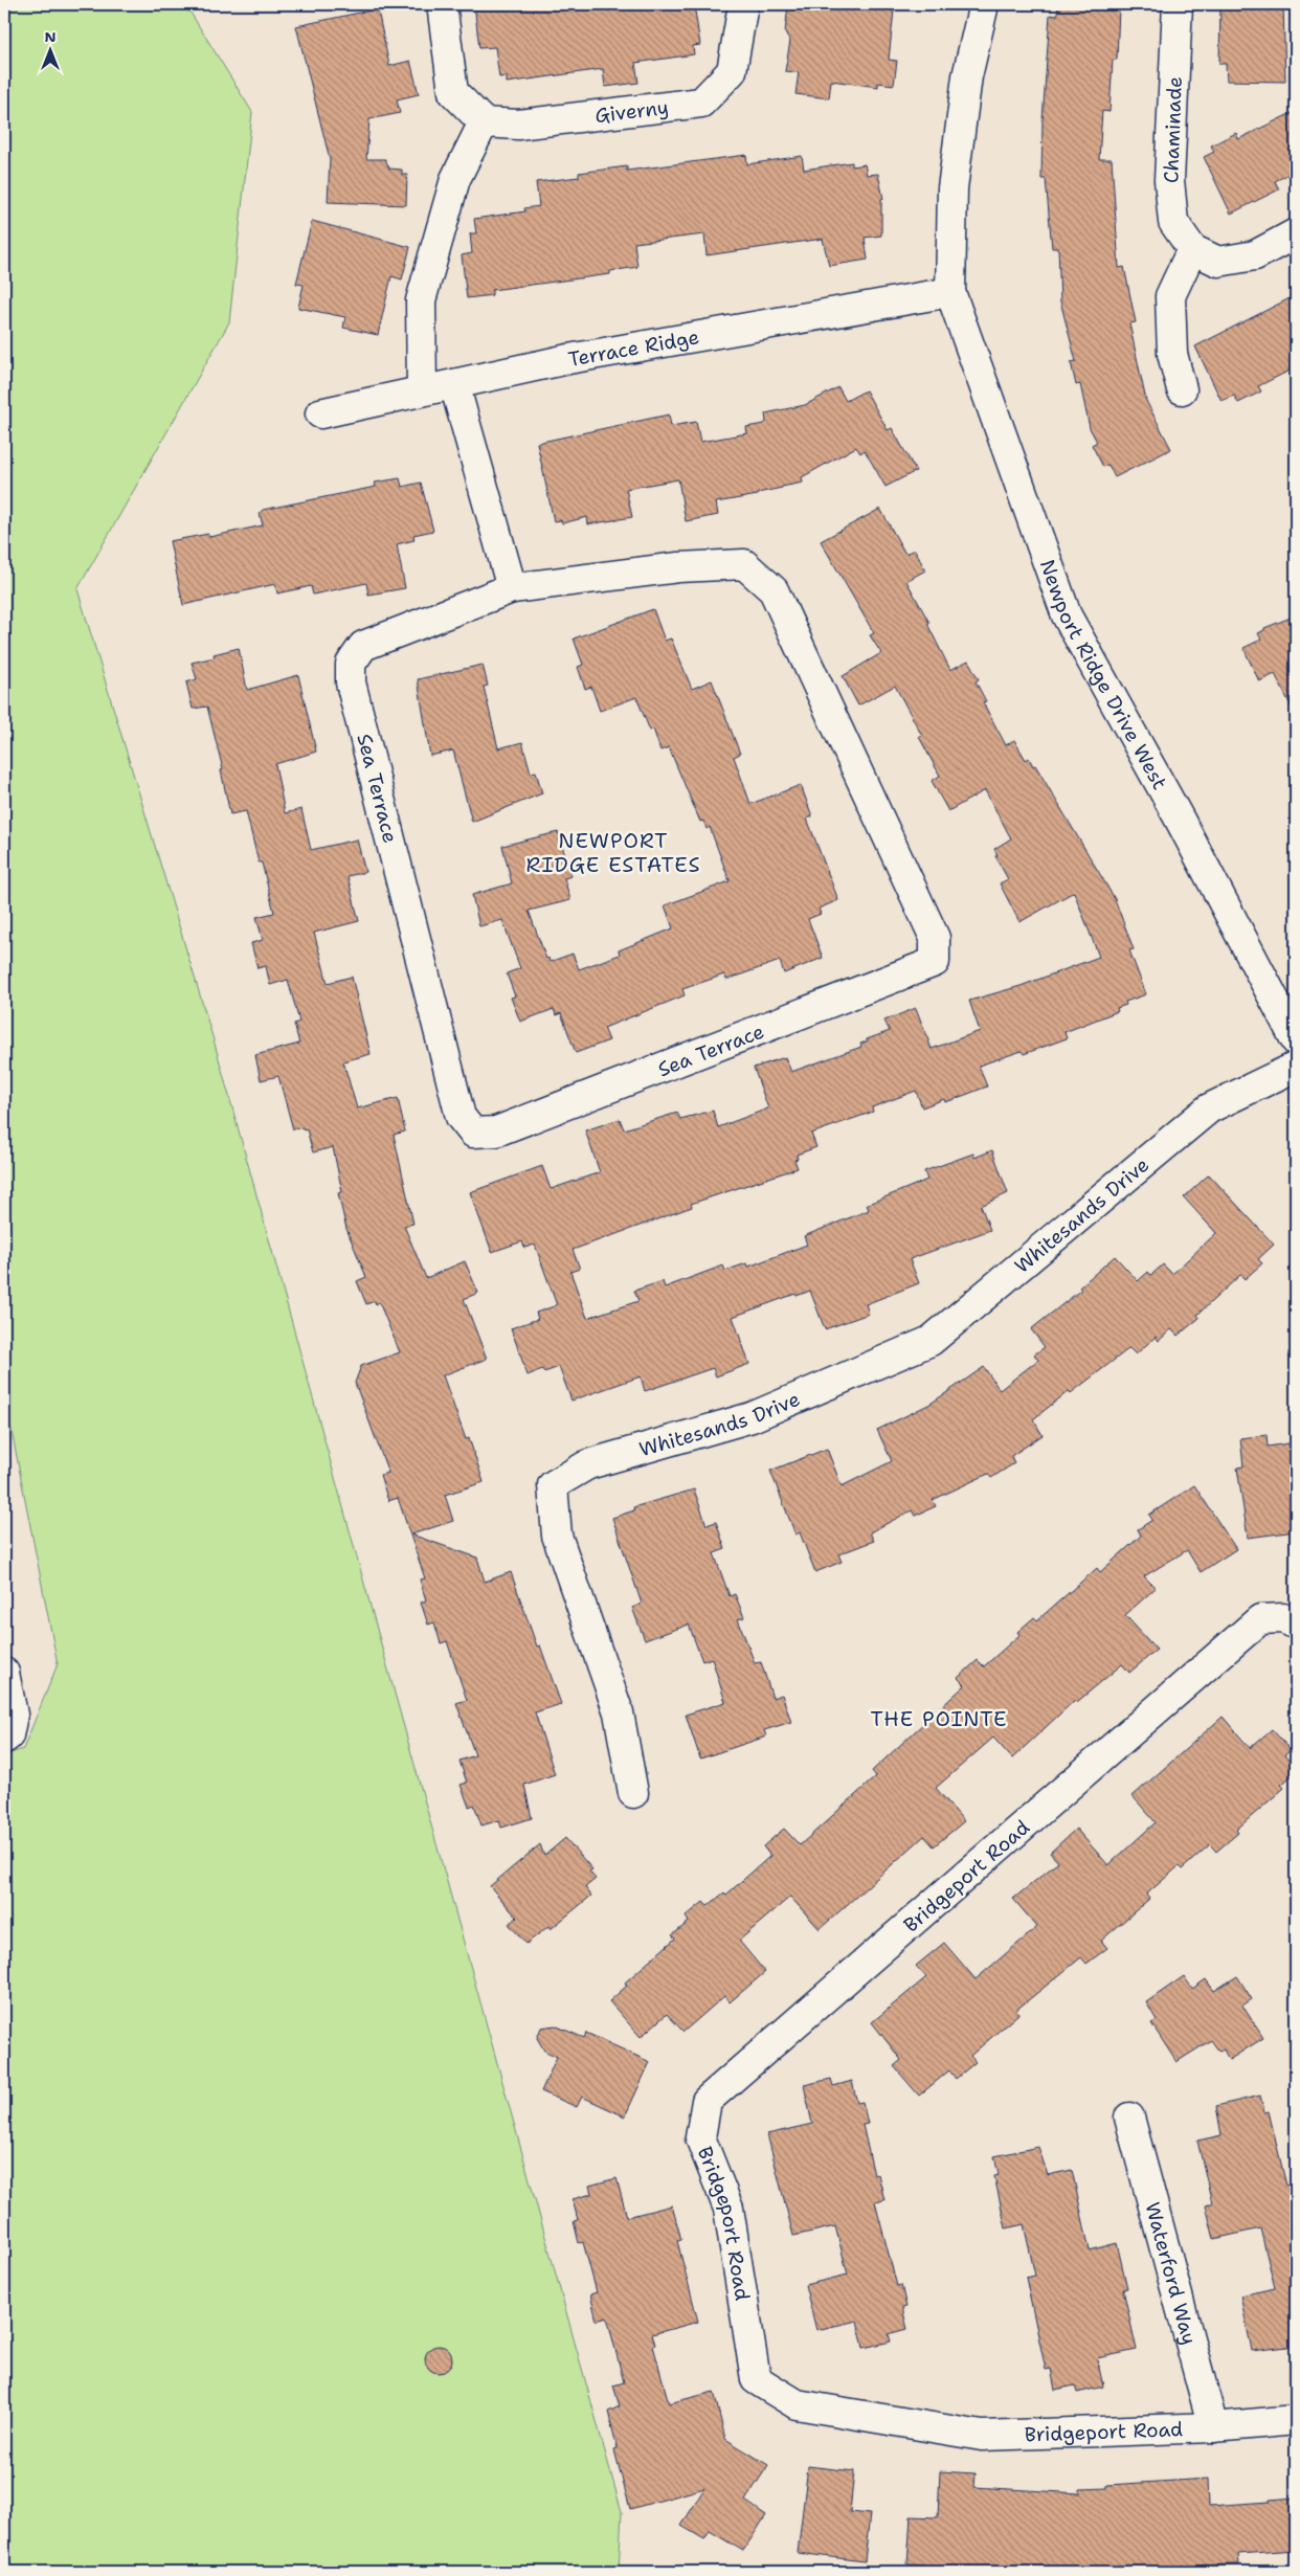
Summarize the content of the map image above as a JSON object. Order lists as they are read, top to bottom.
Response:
{
  "streets": {
    "street": [
      "Giverny",
      "Chaminade",
      "Terrace Ridge",
      "Newport Ridge Drive West",
      "Sea Terrace",
      "Whitesands Drive",
      "Bridgeport Road",
      "Waterford Way"
    ]
  },
  "crossings": [
    ["Terrace Ridge", "Newport Ridge Drive West"],
    ["Bridgeport Road", "Waterford Way"]
  ],
  "districts": ["NEWPORT RIDGE ESTATES", "THE POINTE"],
  "north": "top"
}
